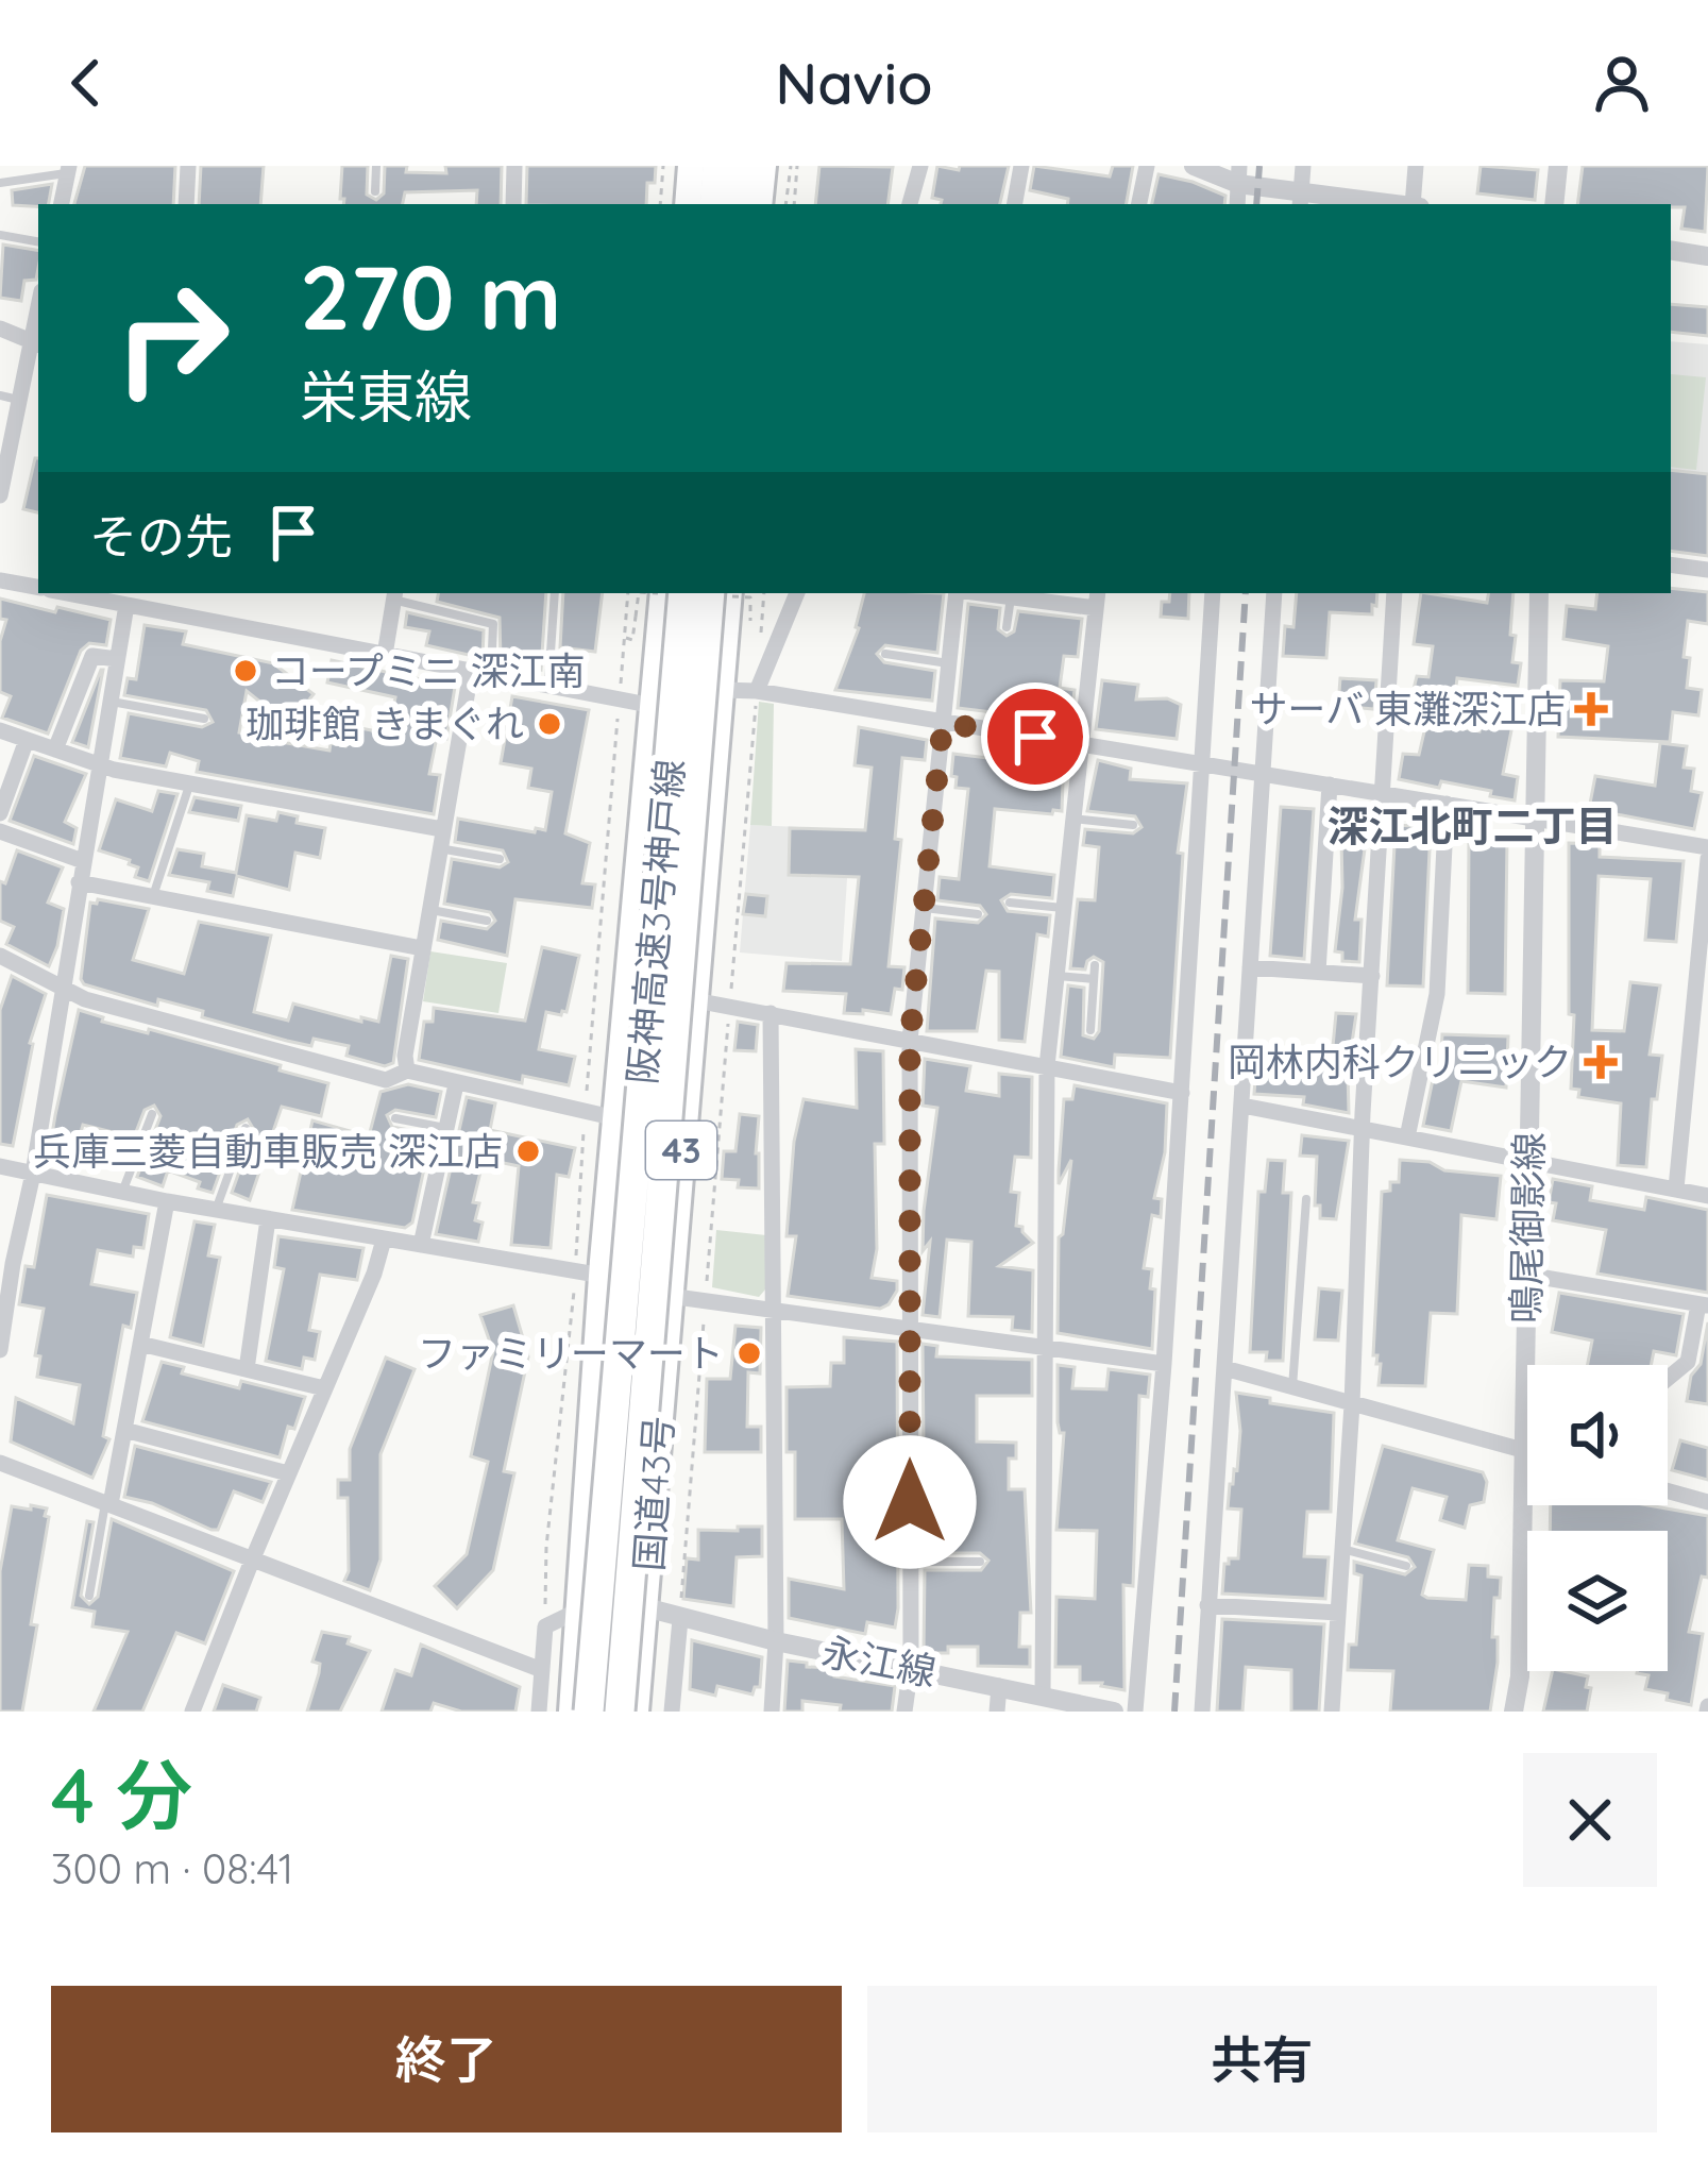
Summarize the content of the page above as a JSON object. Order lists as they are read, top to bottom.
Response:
{
  "streets": {
    "highway": ["阪神高速3号神戸線", "43", "国道43号"],
    "street": ["鳴尾御影線", "永江線"]
  },
  "crossings": [
    ["国道43号", "永江線"]
  ],
  "districts": ["深江北町二丁目"],
  "places": {
    "other": [
      "コープミニ 深江南",
      "珈琲館 きまぐれ",
      "兵庫三菱自動車販売 深江店",
      "ファミリーマート"
    ],
    "health": ["サーバ 東灘深江店", "岡林内科クリニック"]
  },
  "page": {
    "header": "Navio",
    "turn": ["270 m", "栄東線"],
    "then": "その先",
    "heading": ["4 分", "300 m · 08:41"],
    "buttons": ["終了", "共有"]
  }
}
